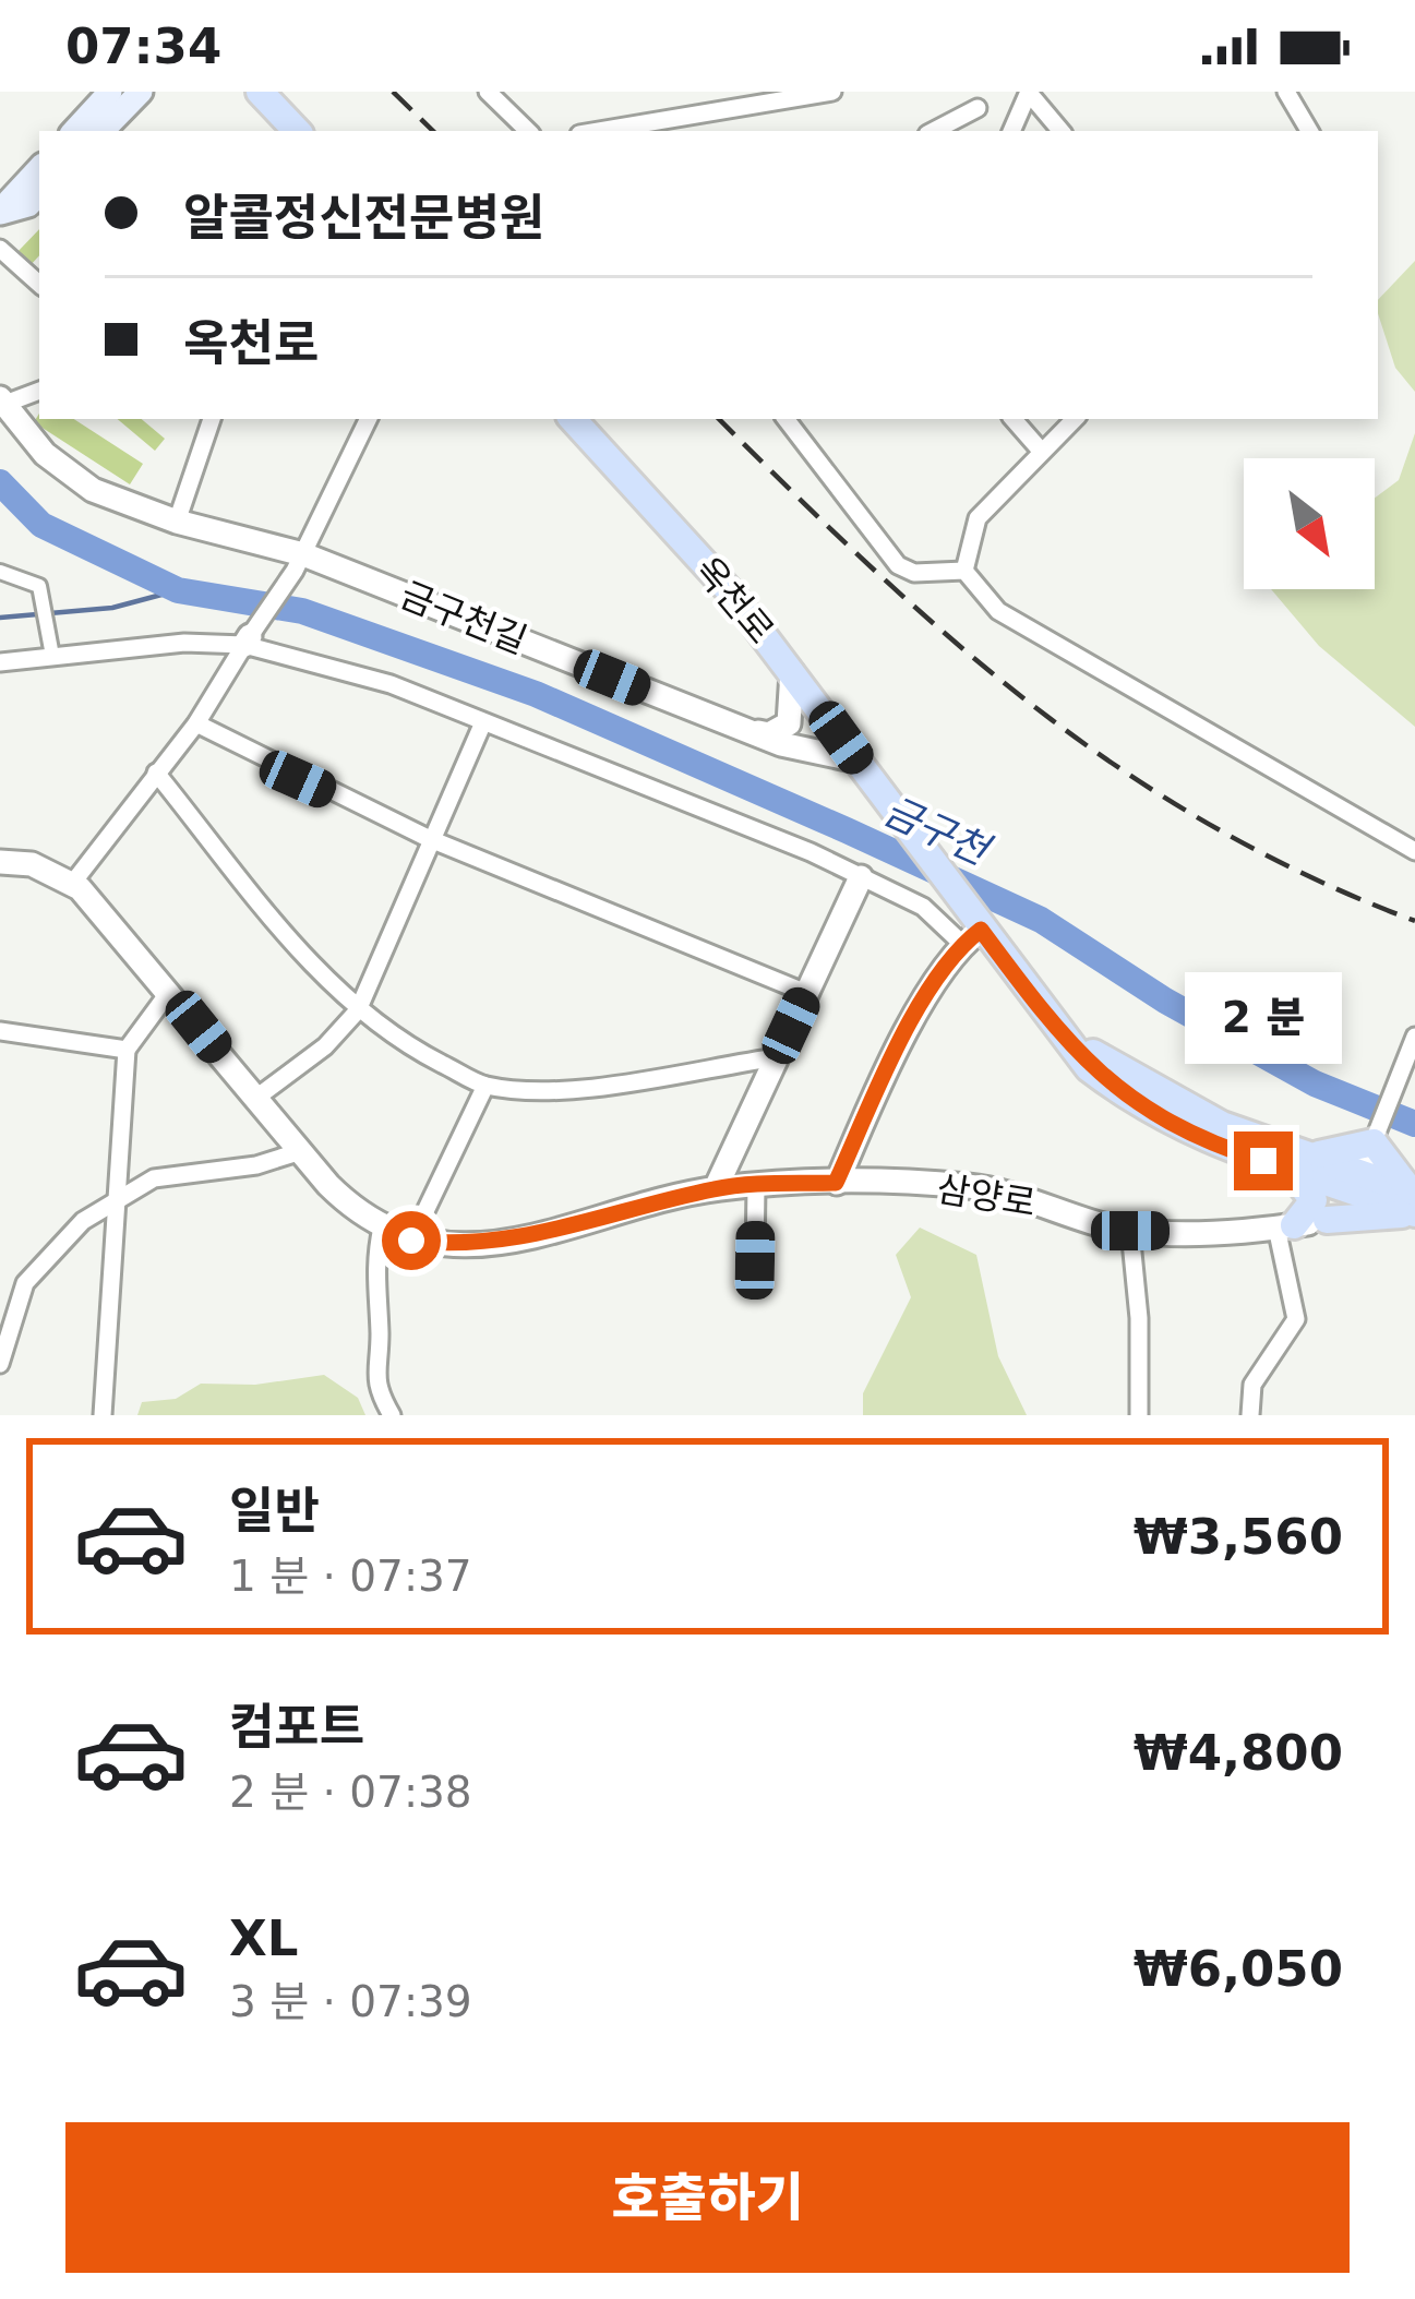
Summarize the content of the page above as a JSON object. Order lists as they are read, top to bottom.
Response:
{
  "streets": {
    "main road": ["옥천로"],
    "street": ["금구천길", "삼양로"]
  },
  "crossings": [
    ["옥천로", "금구천길"]
  ],
  "water": ["금구천"],
  "north": "bottom right",
  "page": {
    "status": "07:34",
    "banner": ["알콜정신전문병원", "옥천로"],
    "bubble": "2 분",
    "list": [
      {
        "name": "일반",
        "note": "1 분 · 07:37",
        "value": "₩3,560"
      },
      {
        "name": "컴포트",
        "note": "2 분 · 07:38",
        "value": "₩4,800"
      },
      {
        "name": "XL",
        "note": "3 분 · 07:39",
        "value": "₩6,050"
      }
    ],
    "buttons": "호출하기"
  }
}
